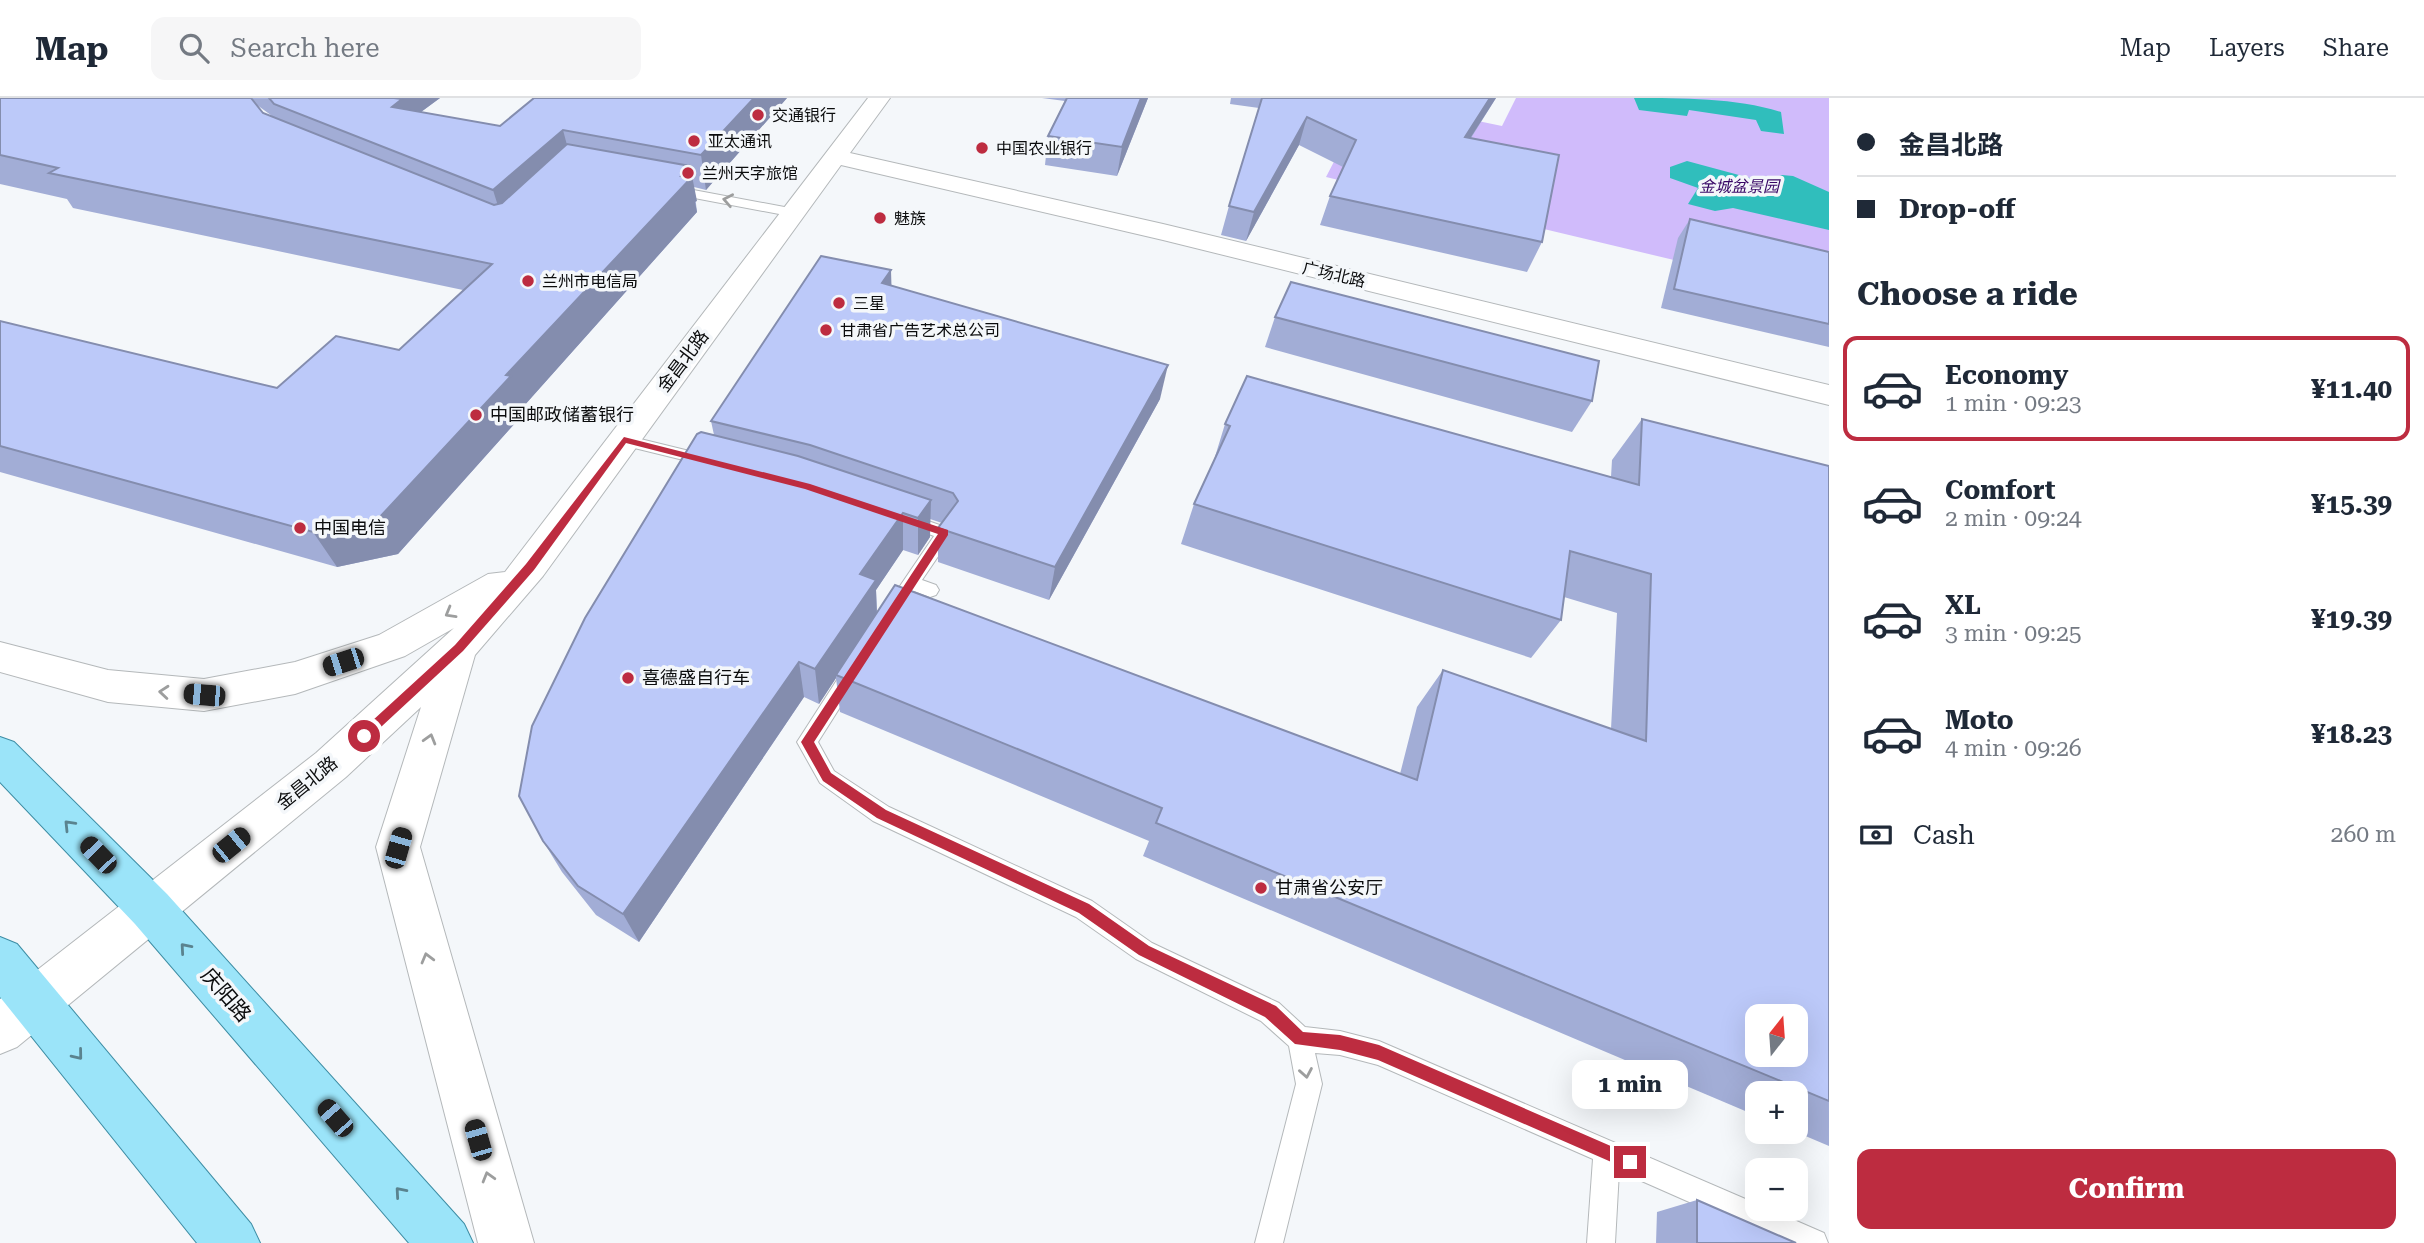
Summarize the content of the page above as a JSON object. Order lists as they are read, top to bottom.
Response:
{
  "streets": {
    "main road": ["广场北路", "金昌北路", "庆阳路"]
  },
  "crossings": [
    ["广场北路", "金昌北路"],
    ["金昌北路", "庆阳路"]
  ],
  "parks": ["金城盆景园"],
  "places": [
    "交通银行",
    "亚太通讯",
    "中国农业银行",
    "兰州天字旅馆",
    "魅族",
    "兰州市电信局",
    "三星",
    "甘肃省广告艺术总公司",
    "中国邮政储蓄银行",
    "中国电信",
    "喜德盛自行车",
    "甘肃省公安厅"
  ],
  "north": "top",
  "page": {
    "header": "Map",
    "search": "Search here",
    "nav": ["Map", "Layers", "Share"],
    "banner": ["金昌北路", "Drop-off"],
    "heading": "Choose a ride",
    "list": [
      {
        "name": "Economy",
        "note": "1 min · 09:23",
        "value": "¥11.40"
      },
      {
        "name": "Comfort",
        "note": "2 min · 09:24",
        "value": "¥15.39"
      },
      {
        "name": "XL",
        "note": "3 min · 09:25",
        "value": "¥19.39"
      },
      {
        "name": "Moto",
        "note": "4 min · 09:26",
        "value": "¥18.23"
      }
    ],
    "pay": ["Cash", "260 m"],
    "map_buttons": ["+", "−"],
    "bubble": "1 min",
    "buttons": "Confirm"
  }
}
